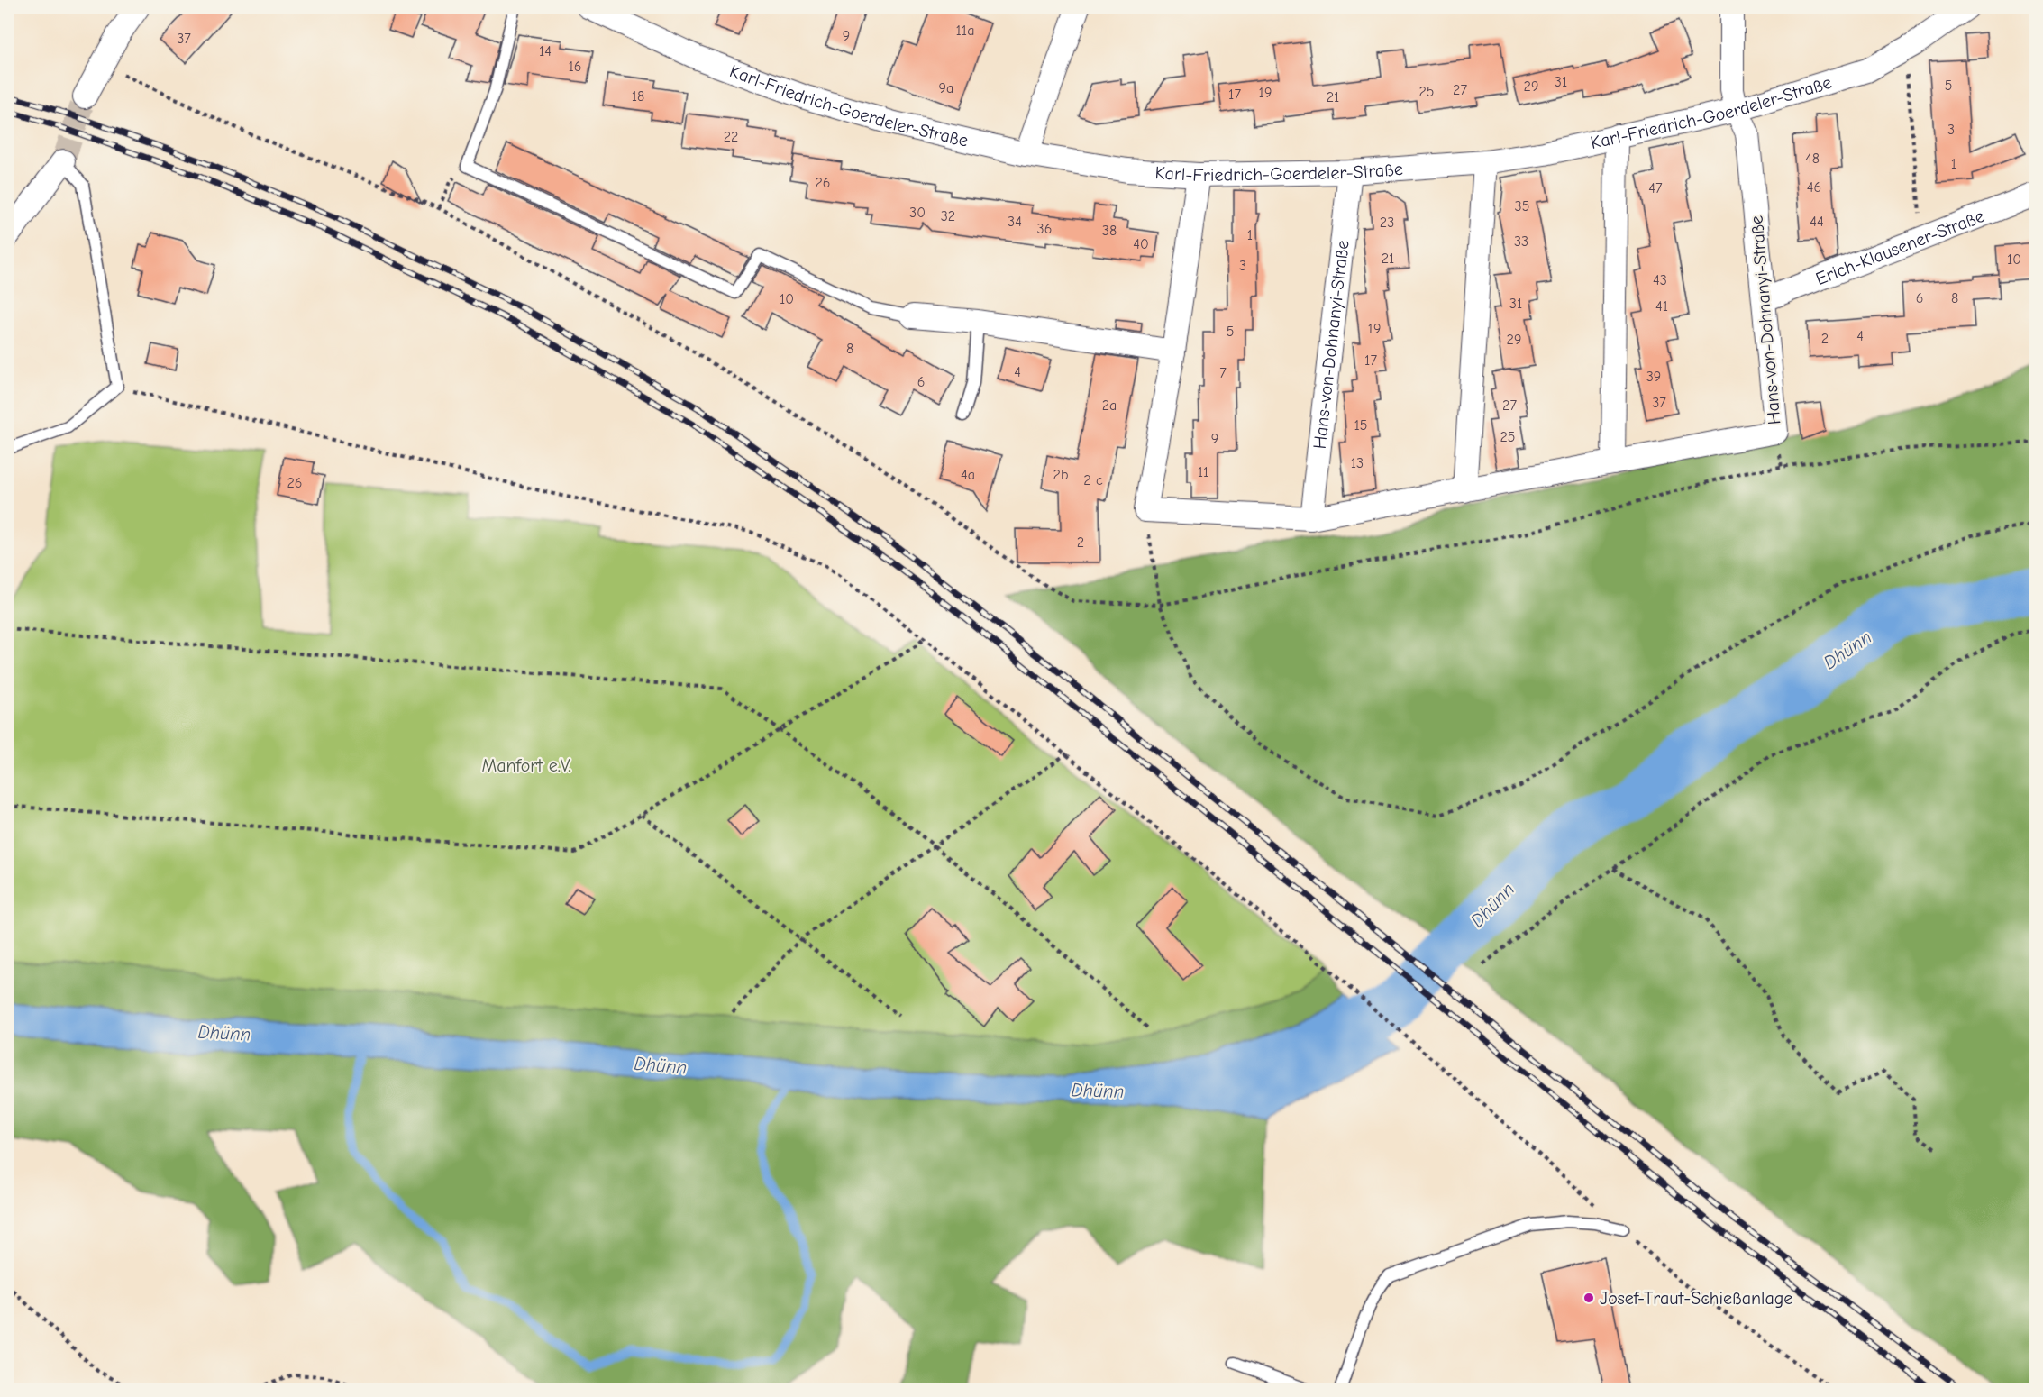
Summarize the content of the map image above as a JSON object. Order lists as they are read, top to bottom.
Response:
{
  "streets": {
    "street": ["Karl-Friedrich-Goerdeler-Straße", "Erich-Klausener-Straße", "Hans-von-Dohnanyi-Straße"]
  },
  "crossings": [
    ["Karl-Friedrich-Goerdeler-Straße", "Hans-von-Dohnanyi-Straße"],
    ["Erich-Klausener-Straße", "Hans-von-Dohnanyi-Straße"]
  ],
  "water": ["Dhünn"],
  "parks": ["Manfort e.V."],
  "places": ["Josef-Traut-Schießanlage"],
  "house_numbers": [
    "11a",
    "9",
    "37",
    "14",
    "16",
    "31",
    "5",
    "29",
    "9a",
    "27",
    "25",
    "19",
    "17",
    "18",
    "21",
    "3",
    "22",
    "48",
    "1",
    "26",
    "46",
    "47",
    "35",
    "30",
    "32",
    "34",
    "44",
    "23",
    "36",
    "38",
    "1",
    "33",
    "40",
    "21",
    "10",
    "3",
    "43",
    "6",
    "8",
    "10",
    "31",
    "41",
    "19",
    "5",
    "4",
    "2",
    "29",
    "8",
    "17",
    "4",
    "7",
    "39",
    "6",
    "37",
    "2a",
    "27",
    "15",
    "25",
    "9",
    "13",
    "11",
    "4a",
    "2b",
    "2 c",
    "26",
    "2"
  ]
}
